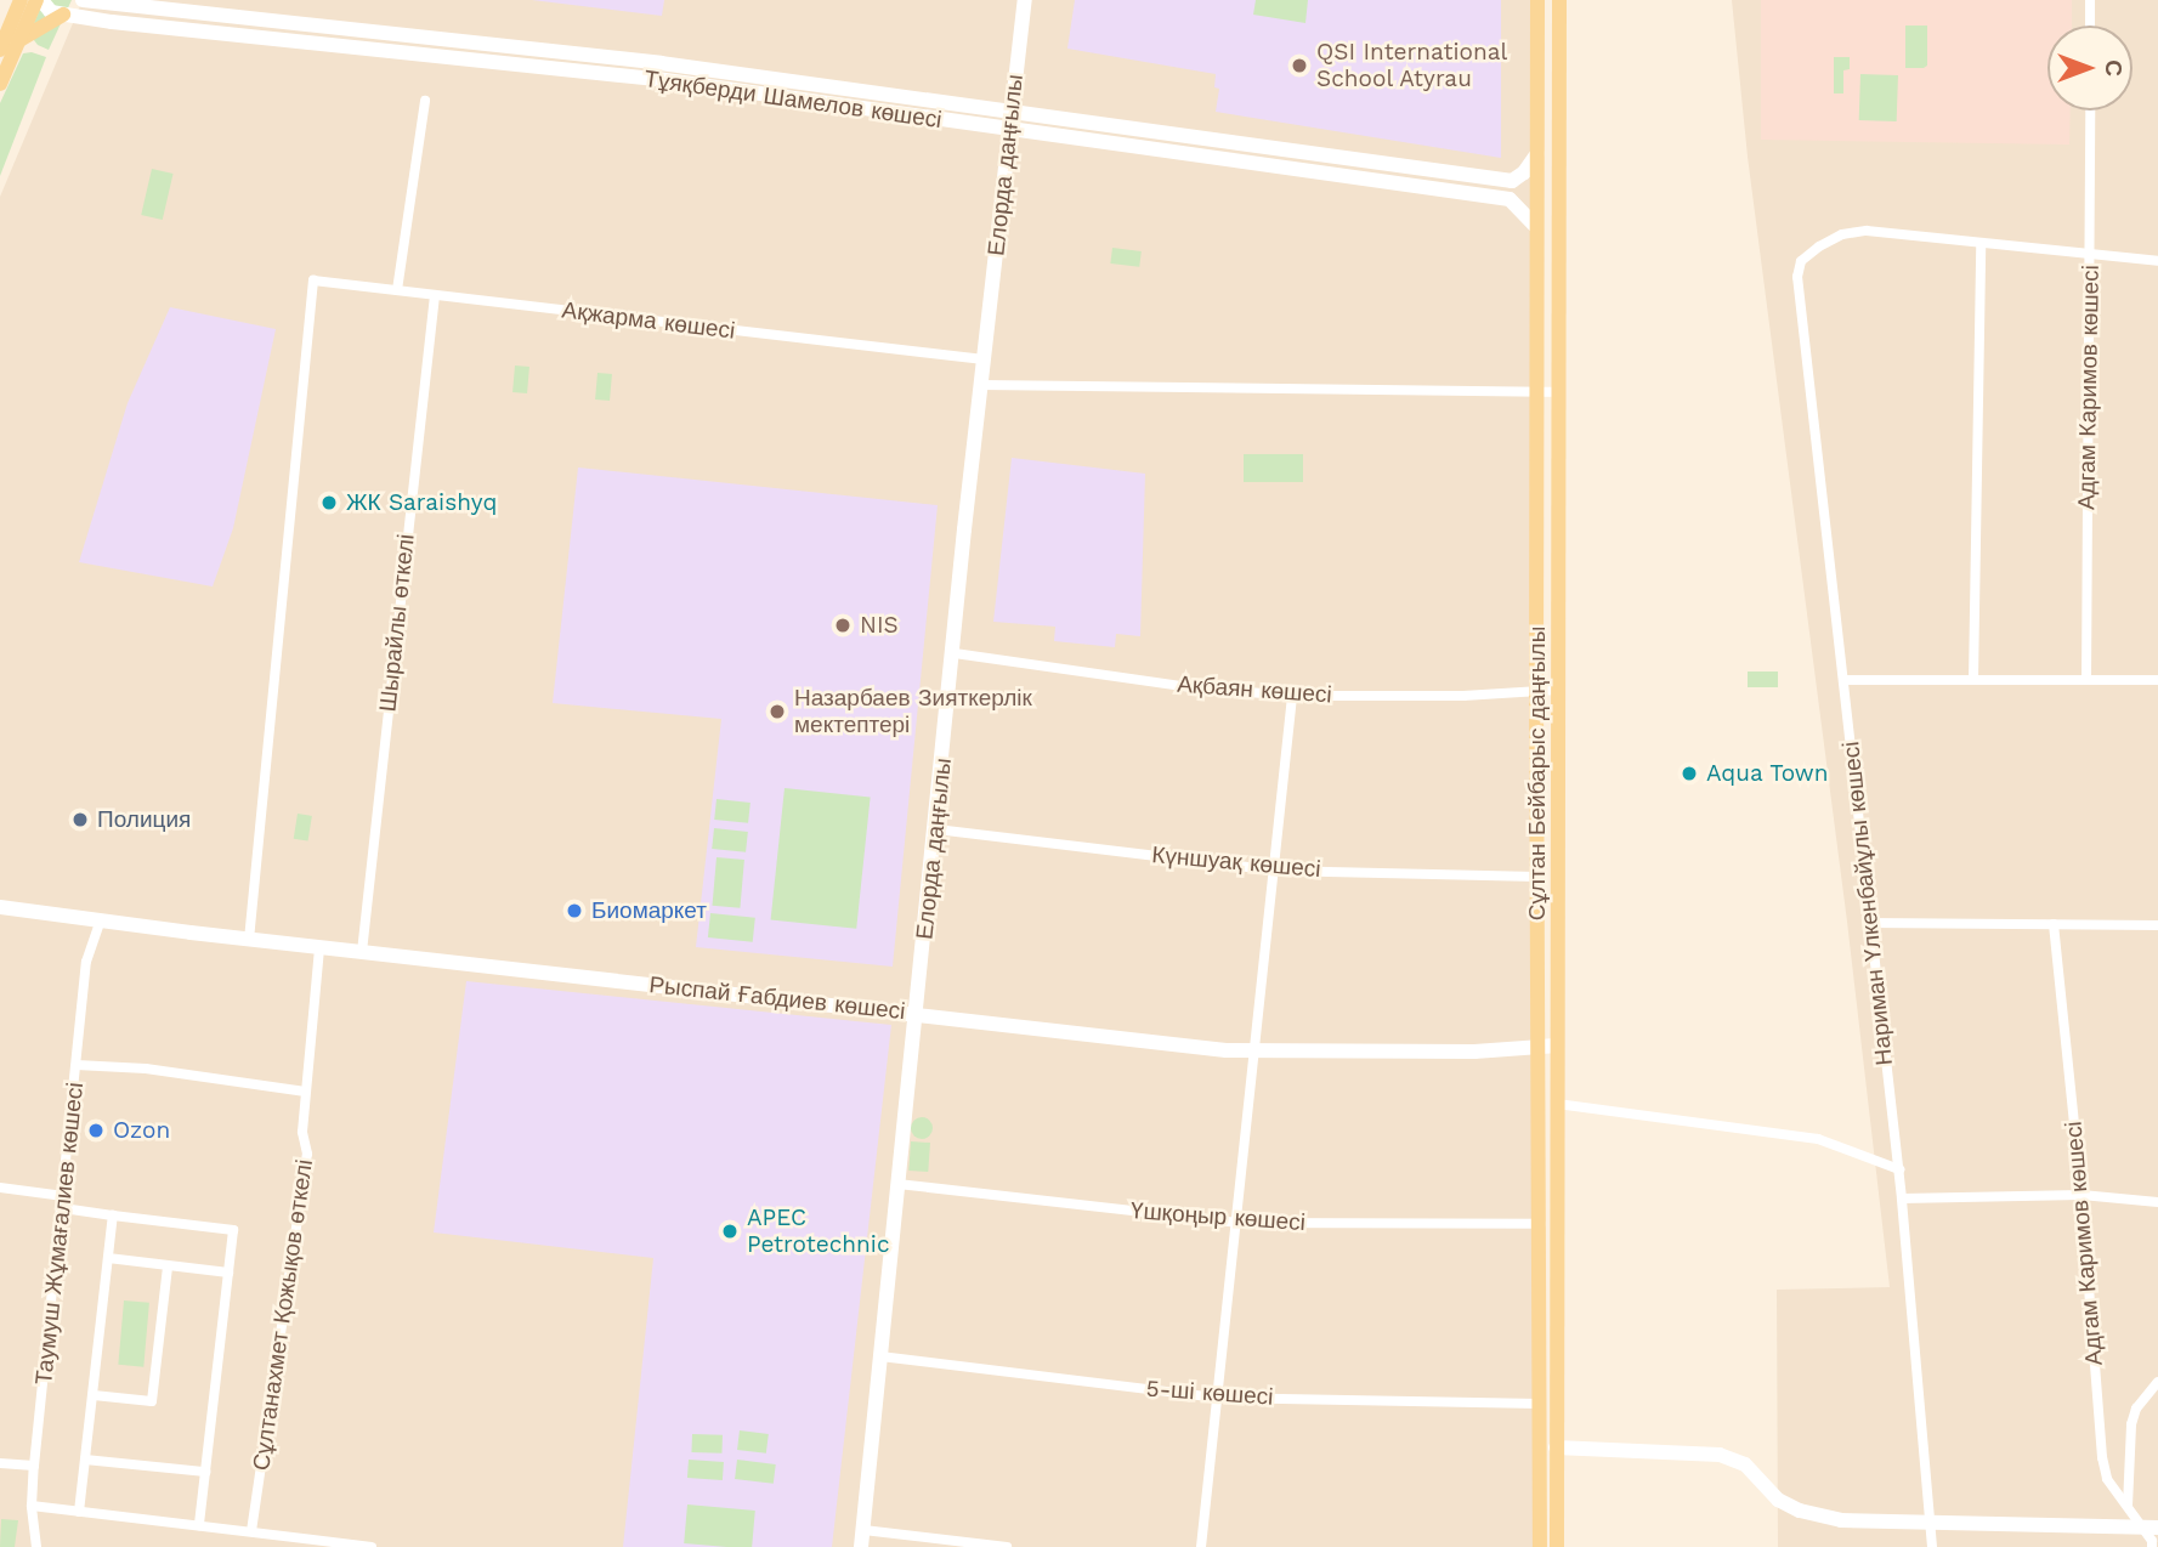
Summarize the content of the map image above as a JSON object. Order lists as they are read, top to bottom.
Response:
{
  "streets": {
    "main road": ["Сұлтан Бейбарыс даңғылы"],
    "street": [
      "Тұяқберди Шамелов көшесі",
      "Елорда даңғылы",
      "Ақжарма көшесі",
      "Адгам Каримов көшесі",
      "Шырайлы өткелі",
      "Ақбаян көшесі",
      "Күншуақ көшесі",
      "Нариман Үлкенбайұлы көшесі",
      "Рыспай Ғабдиев көшесі",
      "Үшқоңыр көшесі",
      "Таумуш Жұмағалиев көшесі",
      "Сұлтанахмет Қожықов өткелі",
      "5-ші көшесі"
    ]
  },
  "crossings": [
    ["Тұяқберди Шамелов көшесі", "Елорда даңғылы"],
    ["Тұяқберди Шамелов көшесі", "Сұлтан Бейбарыс даңғылы"],
    ["Елорда даңғылы", "Ақжарма көшесі"],
    ["Елорда даңғылы", "Ақбаян көшесі"],
    ["Елорда даңғылы", "Күншуақ көшесі"],
    ["Елорда даңғылы", "Рыспай Ғабдиев көшесі"],
    ["Елорда даңғылы", "Үшқоңыр көшесі"],
    ["Елорда даңғылы", "5-ші көшесі"],
    ["Ақжарма көшесі", "Шырайлы өткелі"],
    ["Ақжарма көшесі", "Рыспай Ғабдиев көшесі"],
    ["Шырайлы өткелі", "Рыспай Ғабдиев көшесі"],
    ["Ақбаян көшесі", "Сұлтан Бейбарыс даңғылы"],
    ["Сұлтан Бейбарыс даңғылы", "Күншуақ көшесі"],
    ["Сұлтан Бейбарыс даңғылы", "Рыспай Ғабдиев көшесі"],
    ["Сұлтан Бейбарыс даңғылы", "Үшқоңыр көшесі"],
    ["Сұлтан Бейбарыс даңғылы", "5-ші көшесі"],
    ["Рыспай Ғабдиев көшесі", "Таумуш Жұмағалиев көшесі"],
    ["Рыспай Ғабдиев көшесі", "Сұлтанахмет Қожықов өткелі"]
  ],
  "places": [
    "QSI International School Atyrau",
    "ЖК Saraishyq",
    "NIS",
    "Назарбаев Зияткерлік мектептері",
    "Aqua Town",
    "Полиция",
    "Биомаркет",
    "Ozon",
    "APEC Petrotechnic"
  ],
  "north": "right"
}
